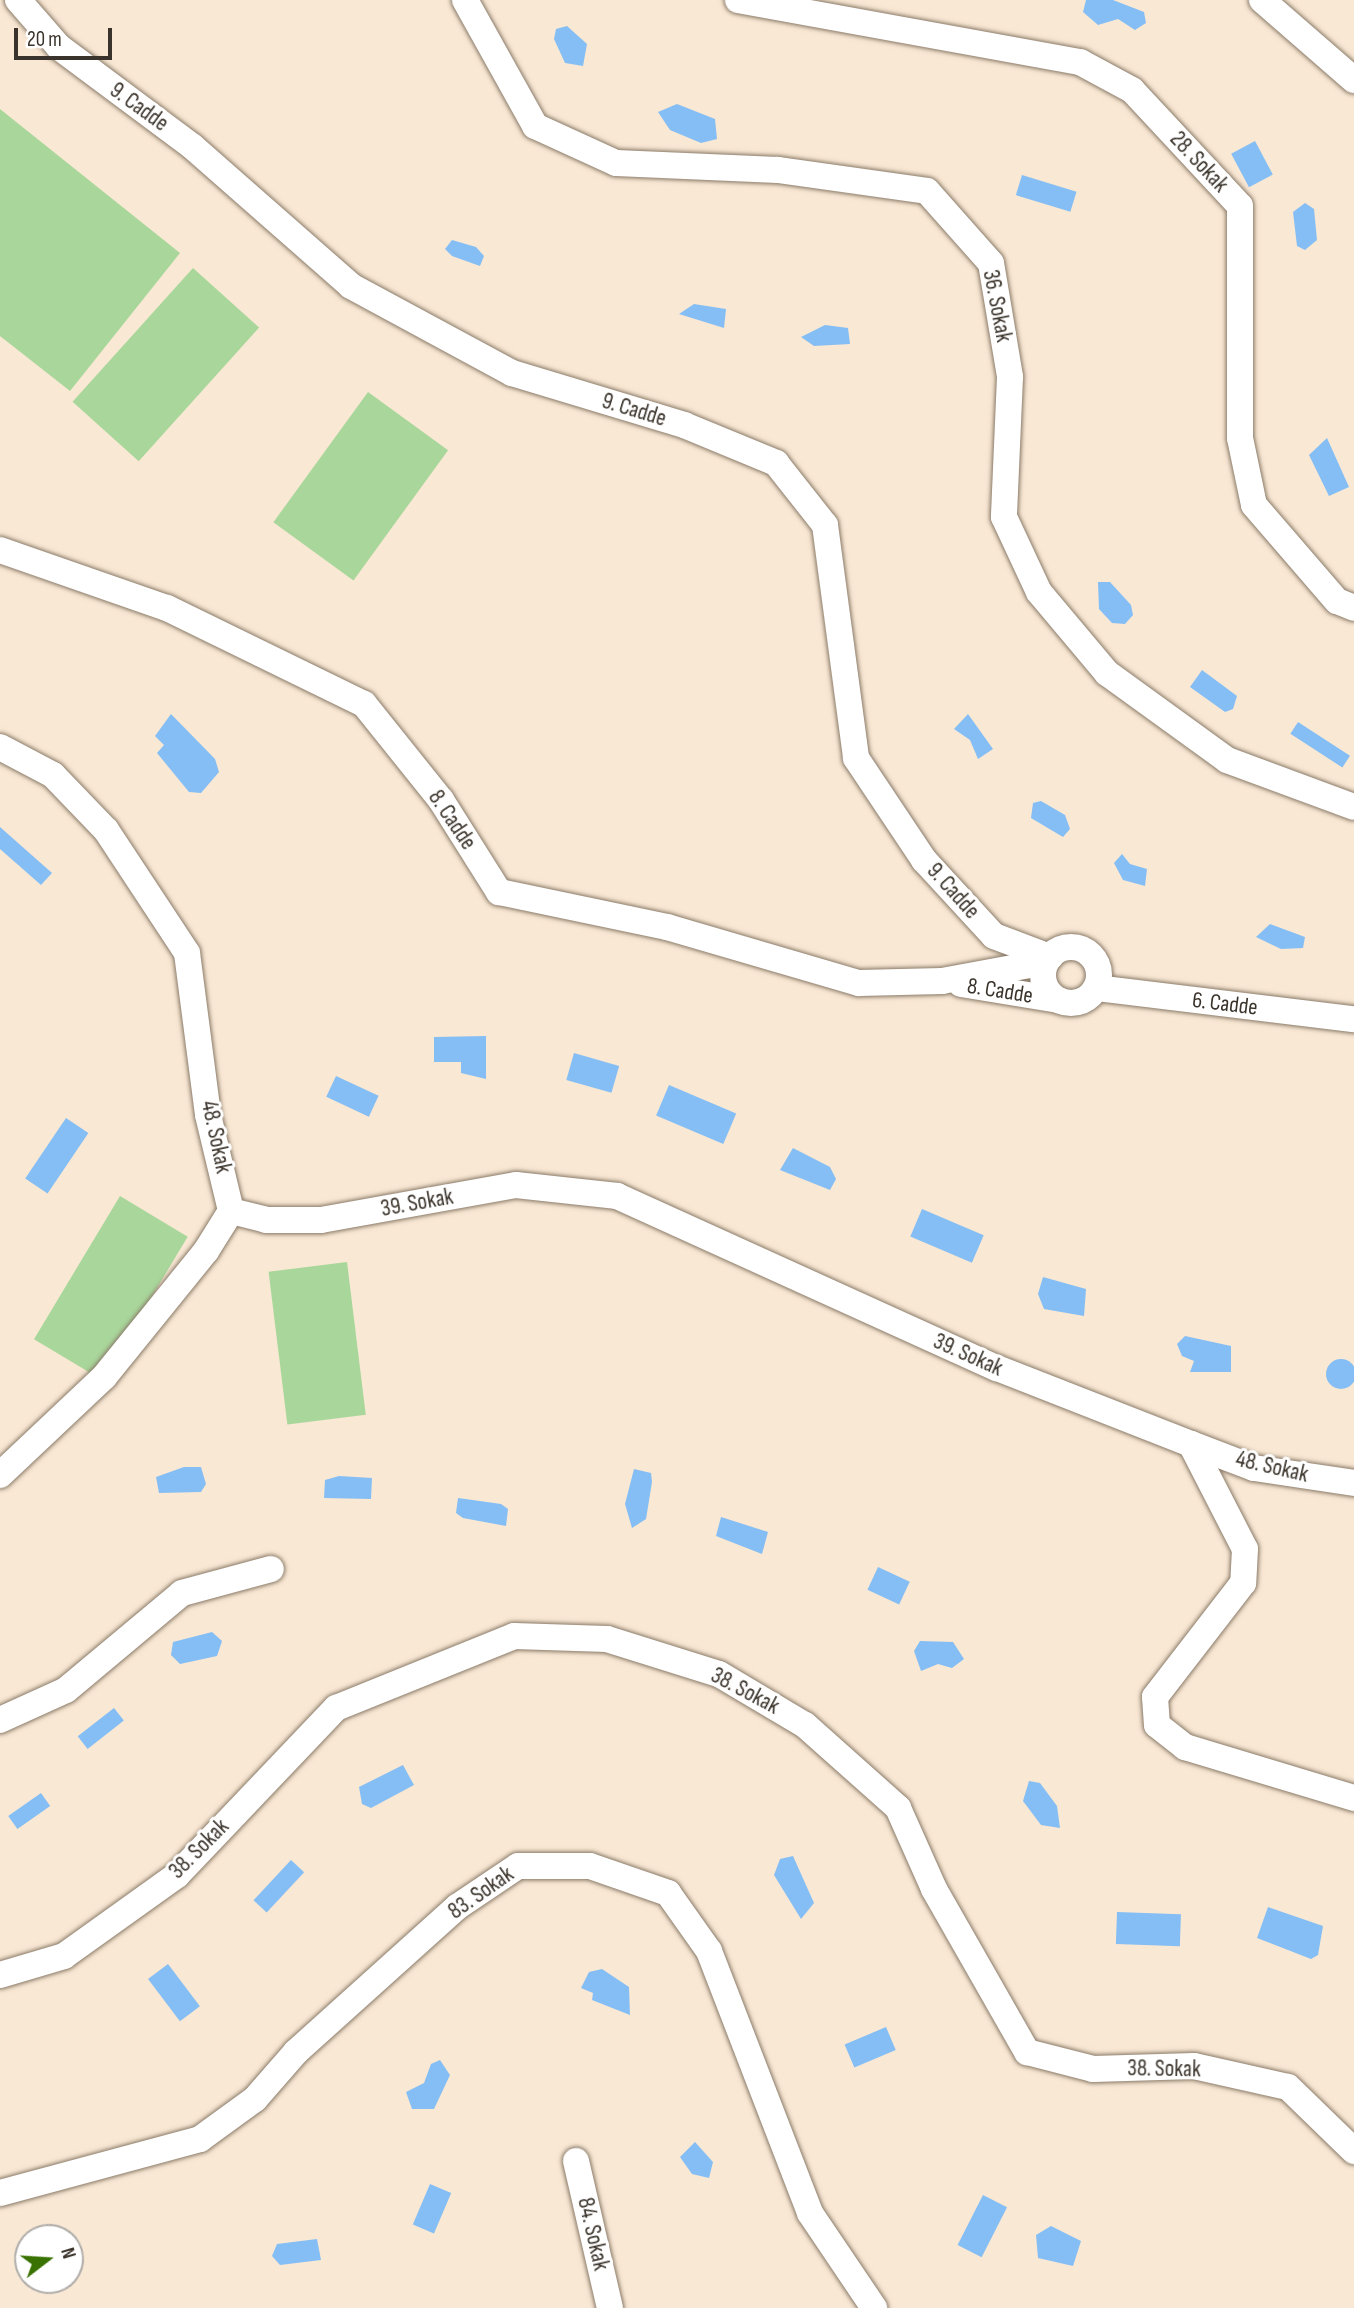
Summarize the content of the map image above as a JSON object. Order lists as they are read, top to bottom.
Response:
{
  "streets": {
    "street": [
      "9. Cadde",
      "28. Sokak",
      "36. Sokak",
      "8. Cadde",
      "6. Cadde",
      "48. Sokak",
      "39. Sokak",
      "38. Sokak",
      "83. Sokak",
      "84. Sokak"
    ]
  },
  "crossings": [
    ["9. Cadde", "8. Cadde"],
    ["9. Cadde", "6. Cadde"],
    ["8. Cadde", "6. Cadde"],
    ["48. Sokak", "39. Sokak"]
  ],
  "scale_bar": "20 m",
  "north": "right"
}
